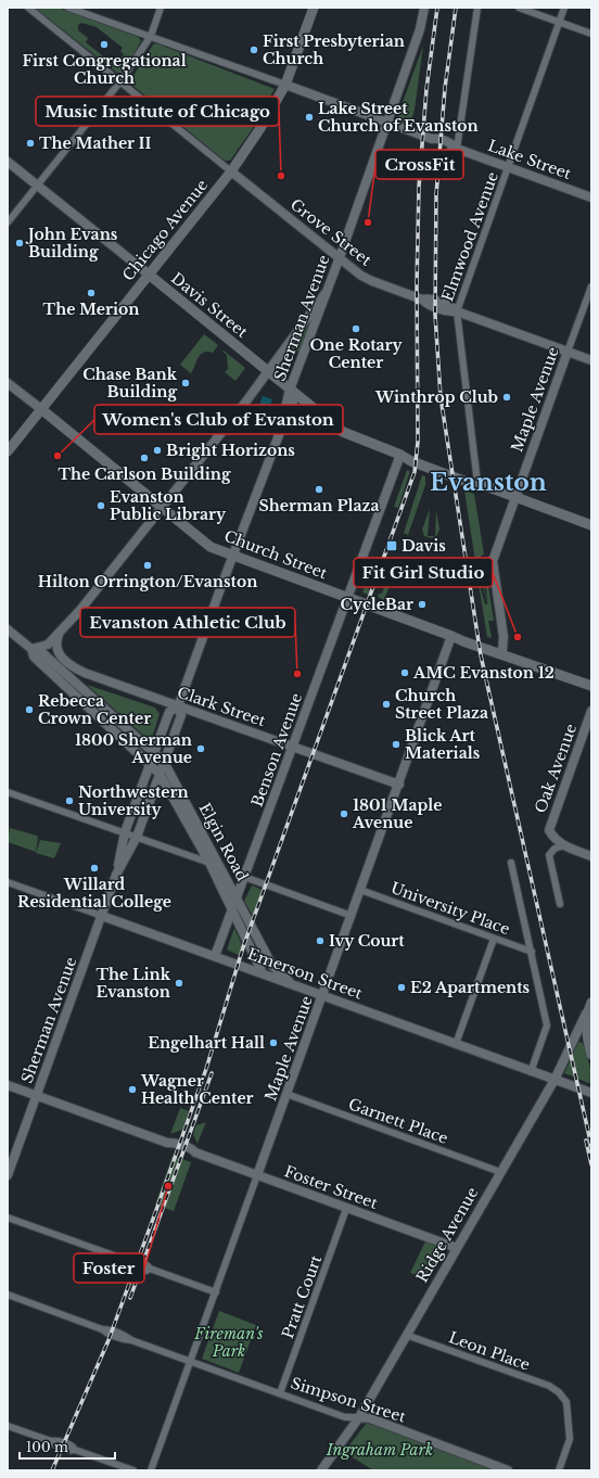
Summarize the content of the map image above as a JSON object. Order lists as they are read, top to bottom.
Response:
{
  "streets": {
    "main road": ["Chicago Avenue", "Davis Street", "Church Street"],
    "street": [
      "Lake Street",
      "Grove Street",
      "Elmwood Avenue",
      "Sherman Avenue",
      "Maple Avenue",
      "Clark Street",
      "Benson Avenue",
      "Oak Avenue",
      "Elgin Road",
      "University Place",
      "Emerson Street",
      "Garnett Place",
      "Foster Street",
      "Ridge Avenue",
      "Pratt Court",
      "Leon Place",
      "Simpson Street"
    ]
  },
  "crossings": [
    ["Lake Street", "Chicago Avenue"],
    ["Lake Street", "Elmwood Avenue"],
    ["Lake Street", "Sherman Avenue"],
    ["Chicago Avenue", "Grove Street"],
    ["Chicago Avenue", "Davis Street"],
    ["Chicago Avenue", "Church Street"],
    ["Grove Street", "Elmwood Avenue"],
    ["Grove Street", "Sherman Avenue"],
    ["Grove Street", "Maple Avenue"],
    ["Elmwood Avenue", "Davis Street"],
    ["Davis Street", "Sherman Avenue"],
    ["Davis Street", "Maple Avenue"],
    ["Davis Street", "Benson Avenue"],
    ["Sherman Avenue", "Church Street"],
    ["Sherman Avenue", "Clark Street"],
    ["Sherman Avenue", "Elgin Road"],
    ["Sherman Avenue", "Emerson Street"],
    ["Sherman Avenue", "Foster Street"],
    ["Maple Avenue", "Church Street"],
    ["Maple Avenue", "Clark Street"],
    ["Maple Avenue", "University Place"],
    ["Maple Avenue", "Emerson Street"],
    ["Maple Avenue", "Garnett Place"],
    ["Maple Avenue", "Foster Street"],
    ["Maple Avenue", "Simpson Street"],
    ["Church Street", "Benson Avenue"],
    ["Clark Street", "Benson Avenue"],
    ["Benson Avenue", "Elgin Road"],
    ["Benson Avenue", "Emerson Street"],
    ["Elgin Road", "Emerson Street"],
    ["Emerson Street", "Ridge Avenue"],
    ["Garnett Place", "Ridge Avenue"],
    ["Foster Street", "Ridge Avenue"],
    ["Foster Street", "Pratt Court"],
    ["Ridge Avenue", "Leon Place"],
    ["Ridge Avenue", "Simpson Street"],
    ["Pratt Court", "Simpson Street"]
  ],
  "districts": ["Evanston"],
  "parks": ["Fireman's Park", "Ingraham Park"],
  "places": {
    "other": [
      "First Congregational Church",
      "First Presbyterian Church",
      "Lake Street Church of Evanston",
      "The Mather II",
      "Music Institute of Chicago",
      "CrossFit",
      "John Evans Building",
      "The Merion",
      "One Rotary Center",
      "Chase Bank Building",
      "Winthrop Club",
      "Bright Horizons",
      "Women's Club of Evanston",
      "The Carlson Building",
      "Sherman Plaza",
      "Evanston Public Library",
      "Hilton Orrington/Evanston",
      "CycleBar",
      "Fit Girl Studio",
      "AMC Evanston 12",
      "Evanston Athletic Club",
      "Church Street Plaza",
      "Rebecca Crown Center",
      "Blick Art Materials",
      "1800 Sherman Avenue",
      "Northwestern University",
      "1801 Maple Avenue",
      "Willard Residential College",
      "Ivy Court",
      "The Link Evanston",
      "E2 Apartments",
      "Engelhart Hall",
      "Wagner Health Center",
      "Foster"
    ],
    "transit": ["Davis"]
  },
  "scale_bar": "100 m"
}
